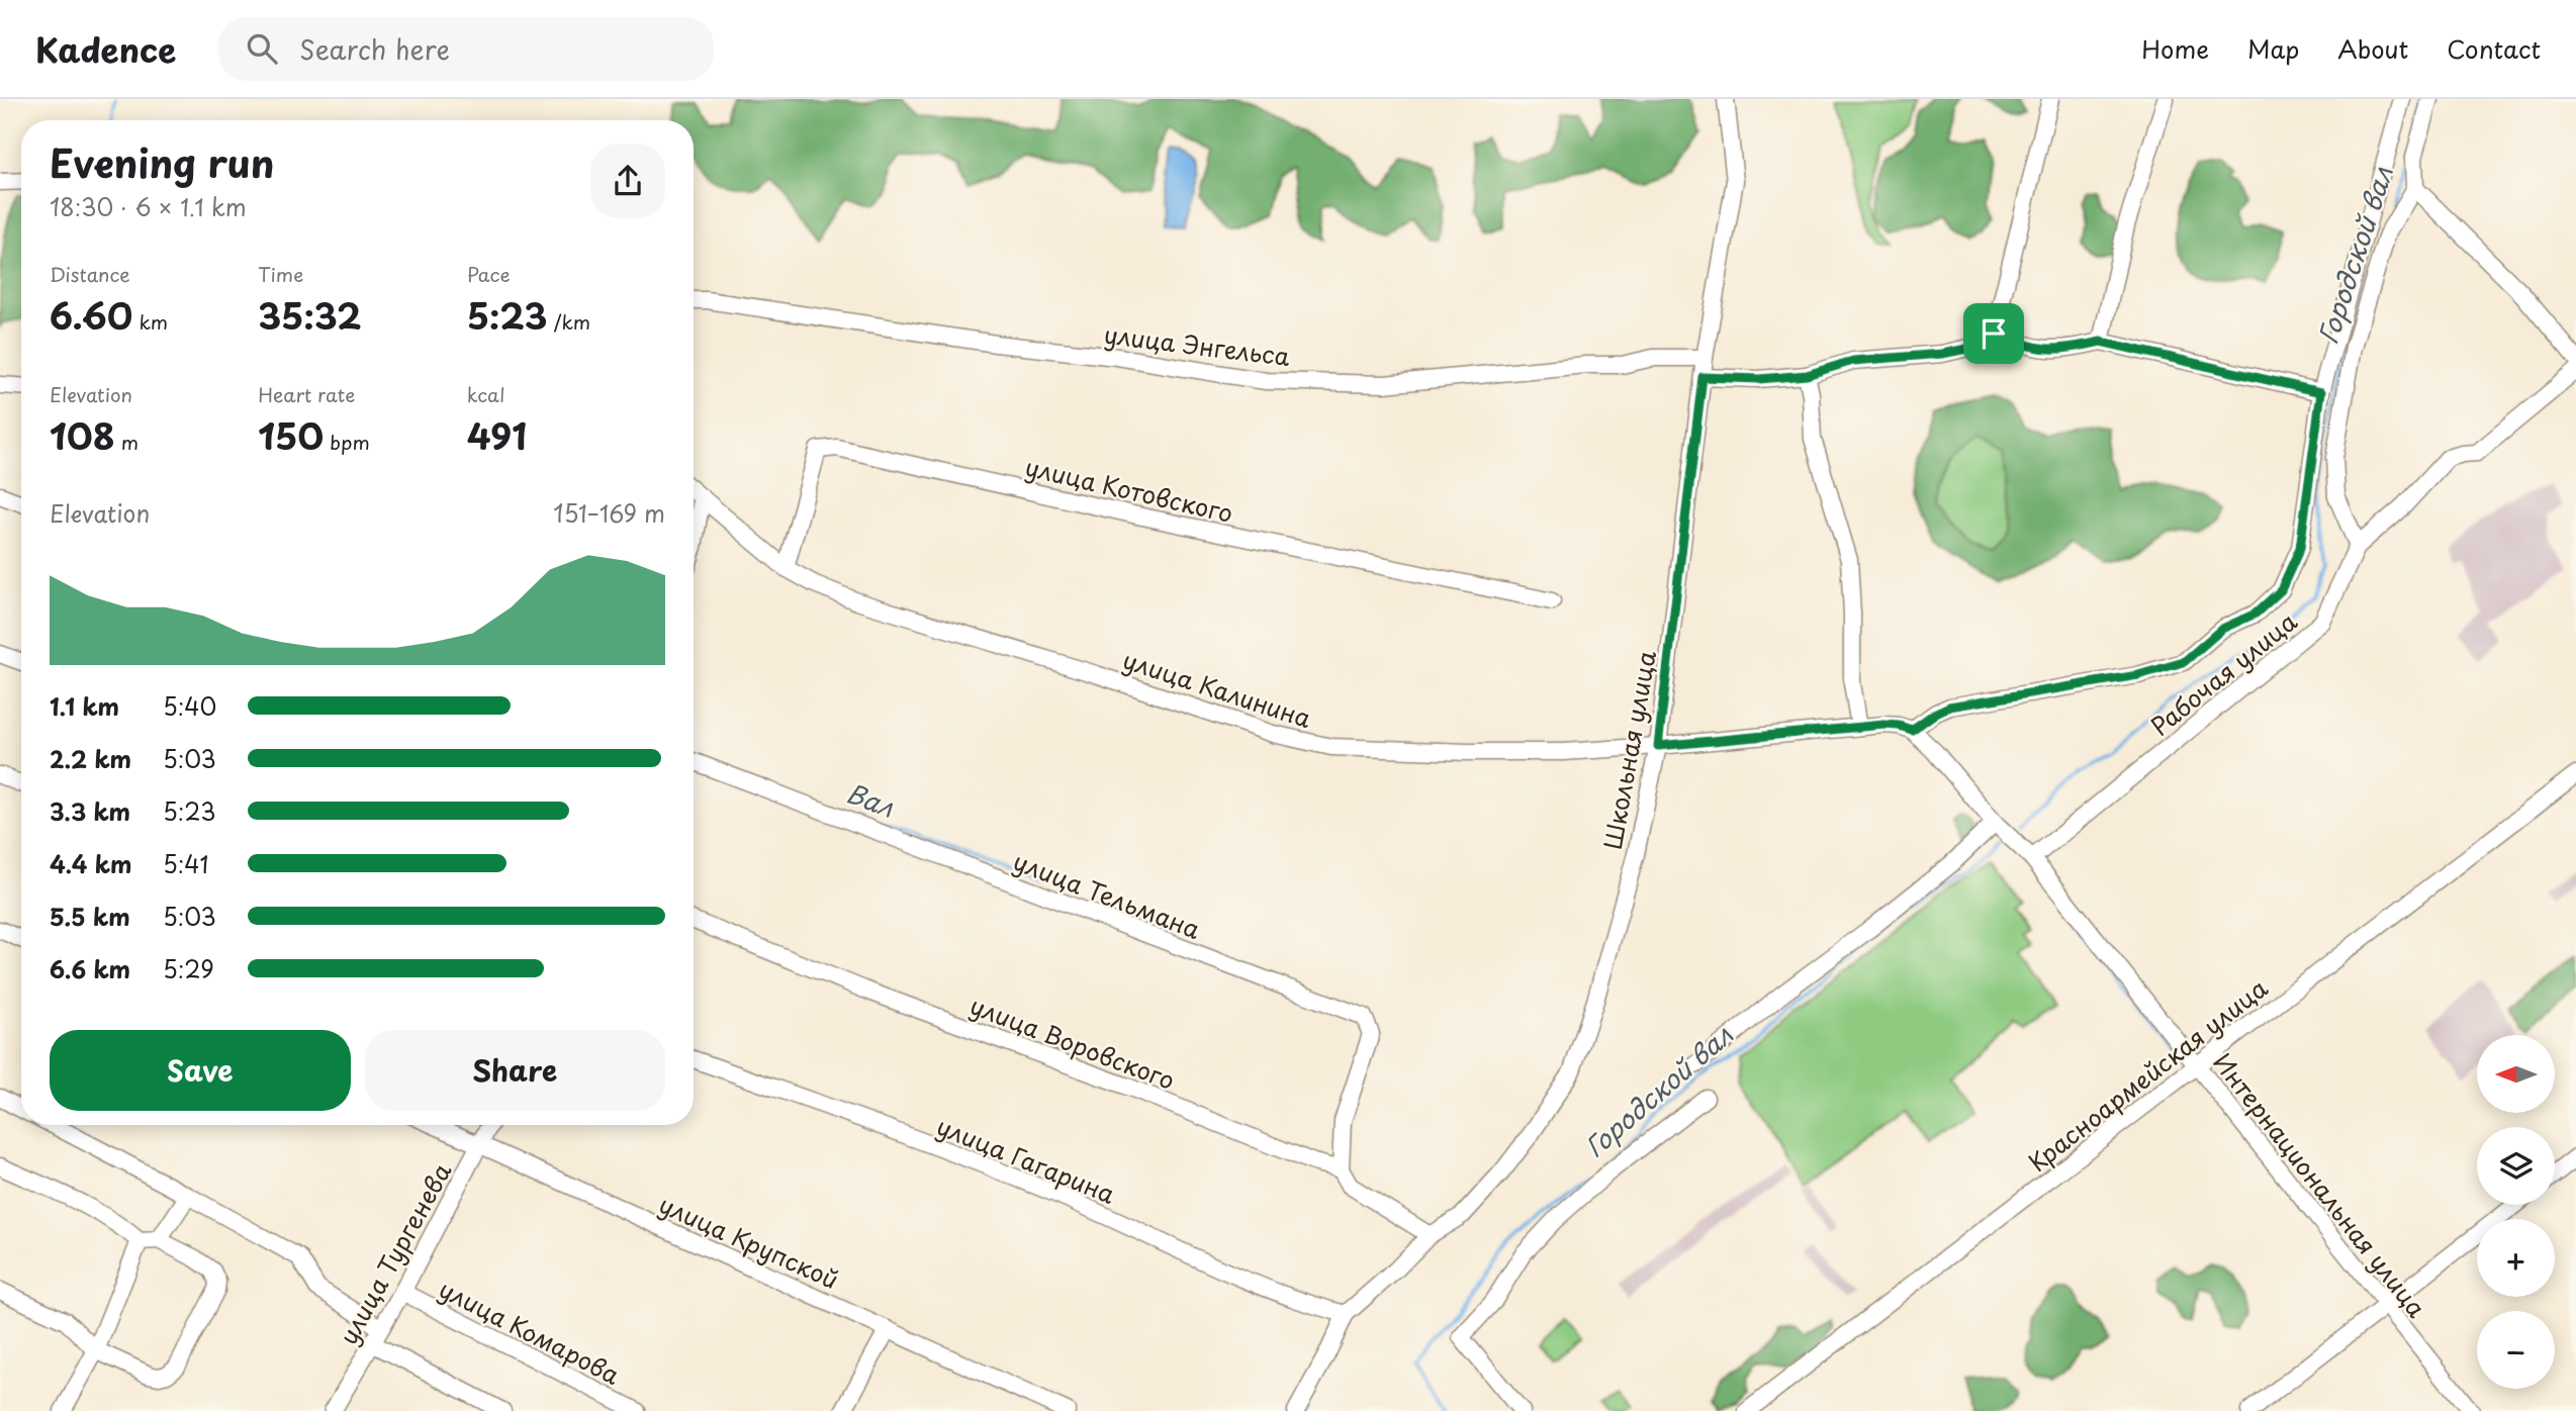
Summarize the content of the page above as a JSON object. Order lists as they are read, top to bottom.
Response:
{
  "streets": {
    "street": [
      "улица Энгельса",
      "улица Котовского",
      "Рабочая улица",
      "улица Калинина",
      "Школьная улица",
      "улица Тельмана",
      "улица Воровского",
      "Красноармейская улица",
      "улица Гагарина",
      "Интернациональная улица",
      "улица Крупской",
      "улица Тургенева",
      "улица Комарова"
    ]
  },
  "crossings": [
    ["улица Энгельса", "Школьная улица"],
    ["улица Котовского", "улица Калинина"],
    ["Рабочая улица", "улица Калинина"],
    ["Рабочая улица", "Интернациональная улица"],
    ["улица Калинина", "Школьная улица"],
    ["улица Калинина", "Интернациональная улица"],
    ["Школьная улица", "улица Гагарина"],
    ["улица Тельмана", "улица Воровского"],
    ["Красноармейская улица", "Интернациональная улица"],
    ["улица Крупской", "улица Тургенева"],
    ["улица Тургенева", "улица Комарова"]
  ],
  "water": ["Городской вал", "Вал"],
  "north": "left",
  "page": {
    "header": "Kadence",
    "search": "Search here",
    "nav": [
      "Home",
      "Map",
      "About",
      "Contact"
    ],
    "heading": ["Evening run", "18:30 · 6 × 1.1 km"],
    "stats": [
      ["Distance", "6.60 km"],
      ["Time", "35:32"],
      ["Pace", "5:23 /km"],
      ["Elevation", "108 m"],
      ["Heart rate", "150 bpm"],
      ["kcal", "491"]
    ],
    "chart": ["Elevation", "151–169 m"],
    "list": [
      {
        "name": "1.1 km",
        "note": "5:40"
      },
      {
        "name": "2.2 km",
        "note": "5:03"
      },
      {
        "name": "3.3 km",
        "note": "5:23"
      },
      {
        "name": "4.4 km",
        "note": "5:41"
      },
      {
        "name": "5.5 km",
        "note": "5:03"
      },
      {
        "name": "6.6 km",
        "note": "5:29"
      }
    ],
    "buttons": ["Save", "Share"],
    "map_buttons": ["+", "−"]
  }
}
